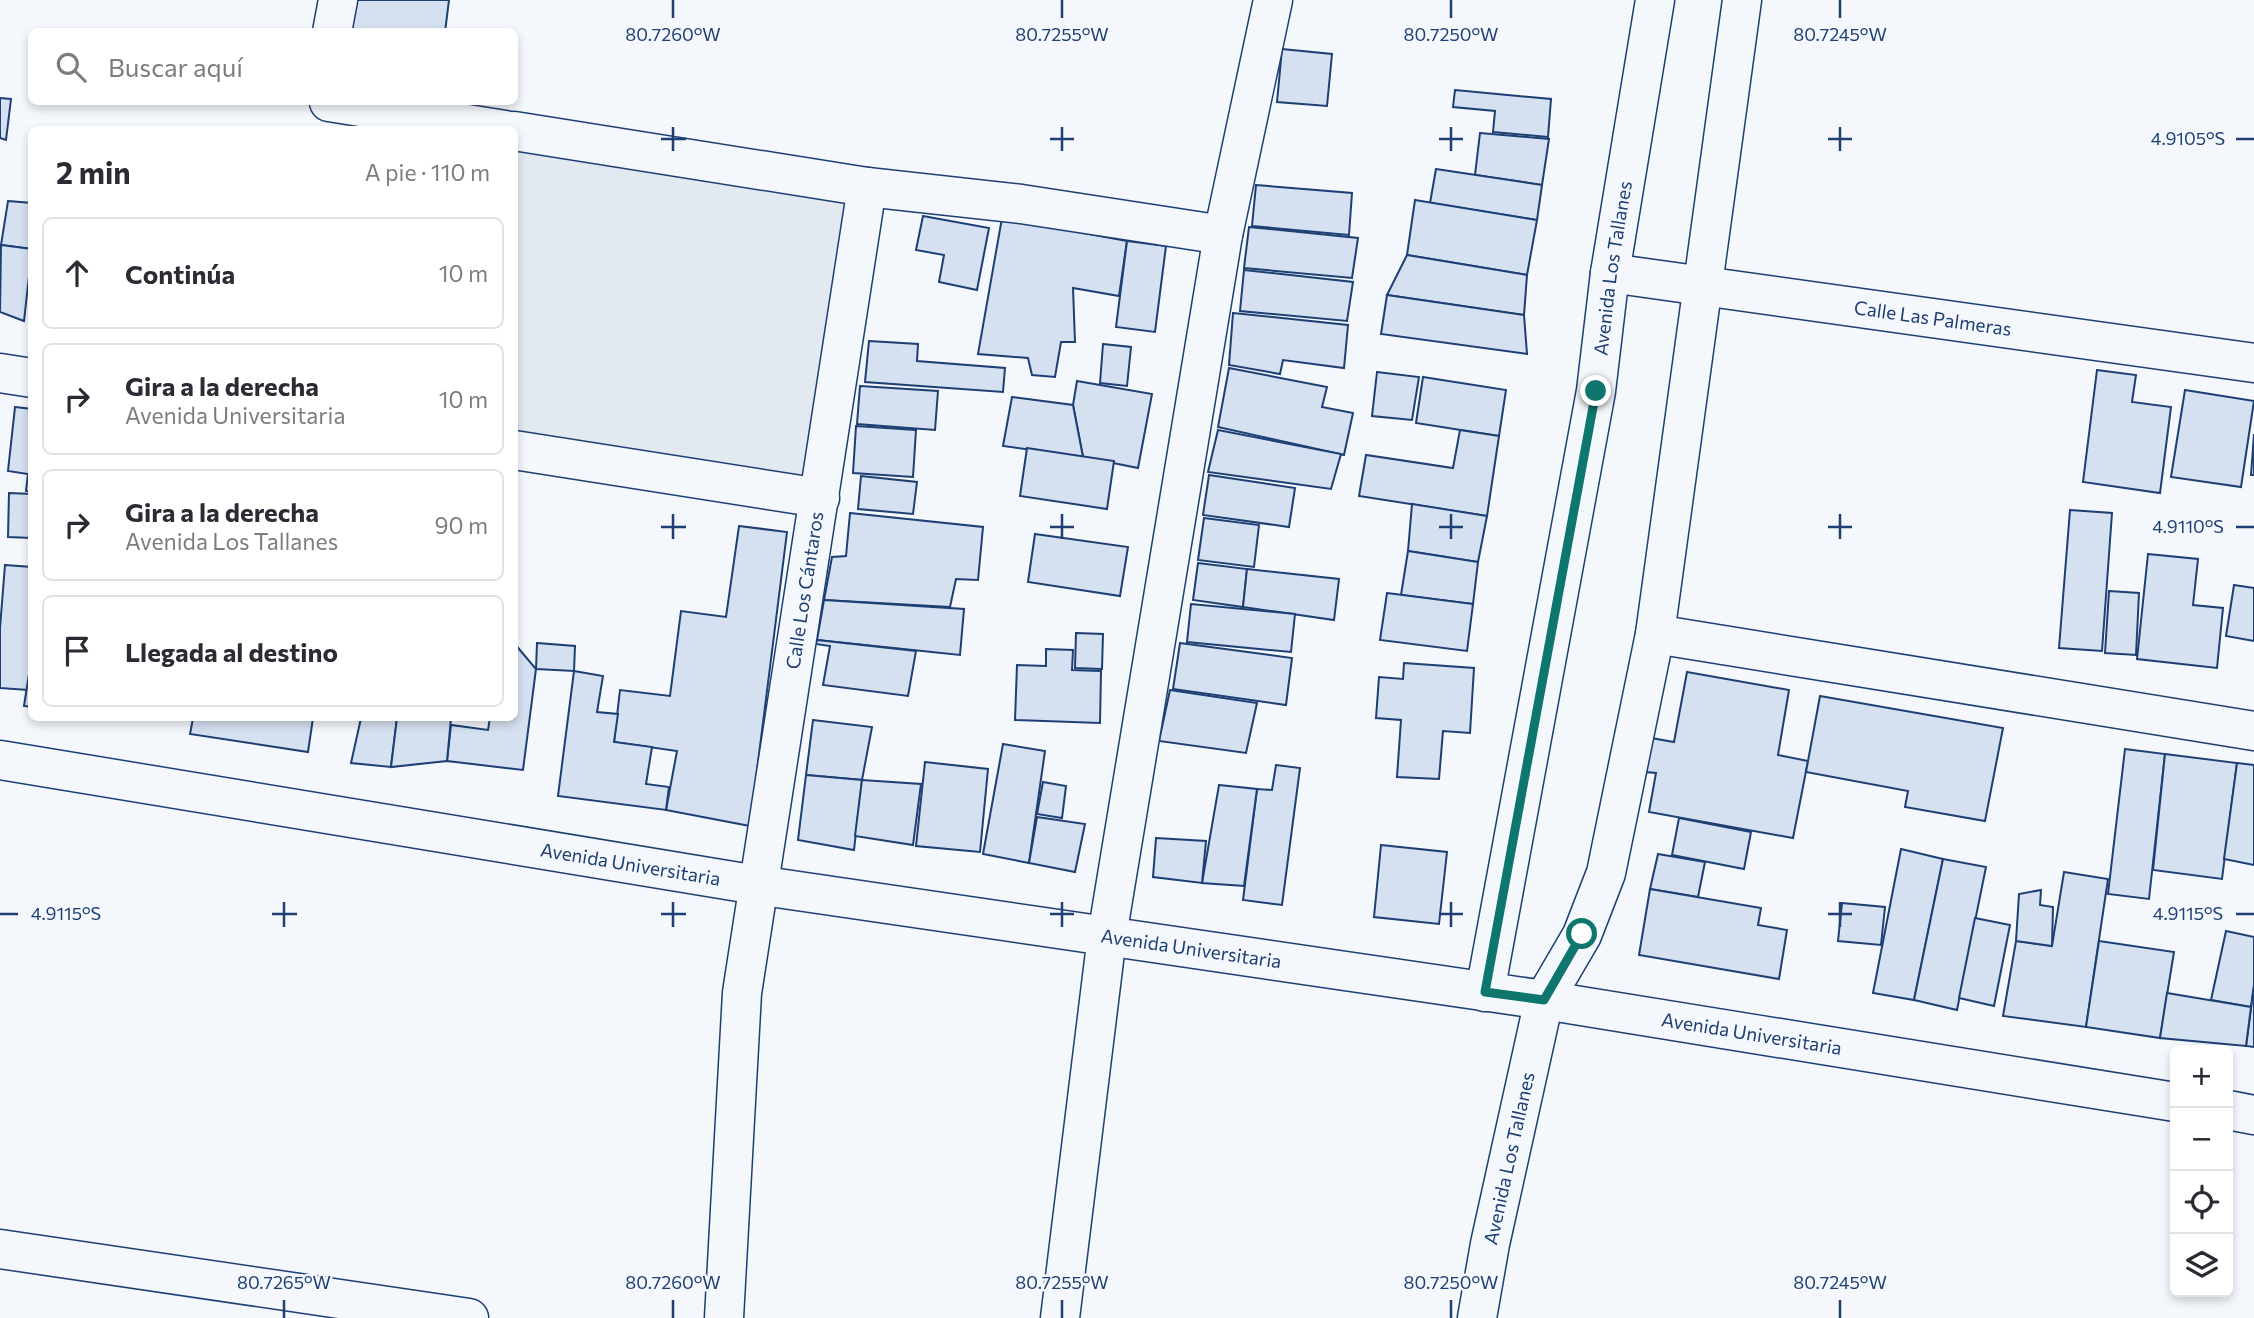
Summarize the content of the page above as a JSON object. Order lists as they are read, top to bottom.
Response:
{
  "streets": {
    "street": [
      "Avenida Los Tallanes",
      "Calle Las Palmeras",
      "Calle Los Cántaros",
      "Avenida Universitaria"
    ]
  },
  "crossings": [
    ["Avenida Los Tallanes", "Calle Las Palmeras"],
    ["Avenida Los Tallanes", "Avenida Universitaria"],
    ["Calle Los Cántaros", "Avenida Universitaria"]
  ],
  "page": {
    "search": "Buscar aquí",
    "heading": ["2 min", "A pie · 110 m"],
    "list": [
      ["Continúa", "10 m"],
      ["Gira a la derecha", "Avenida Universitaria", "10 m"],
      ["Gira a la derecha", "Avenida Los Tallanes", "90 m"],
      "Llegada al destino"
    ],
    "map_buttons": ["+", "−"]
  },
  "coordinates": [
    "80.7260°W",
    "80.7255°W",
    "80.7250°W",
    "80.7245°W",
    "4.9105°S",
    "4.9110°S",
    "4.9115°S",
    "80.7265°W"
  ]
}
